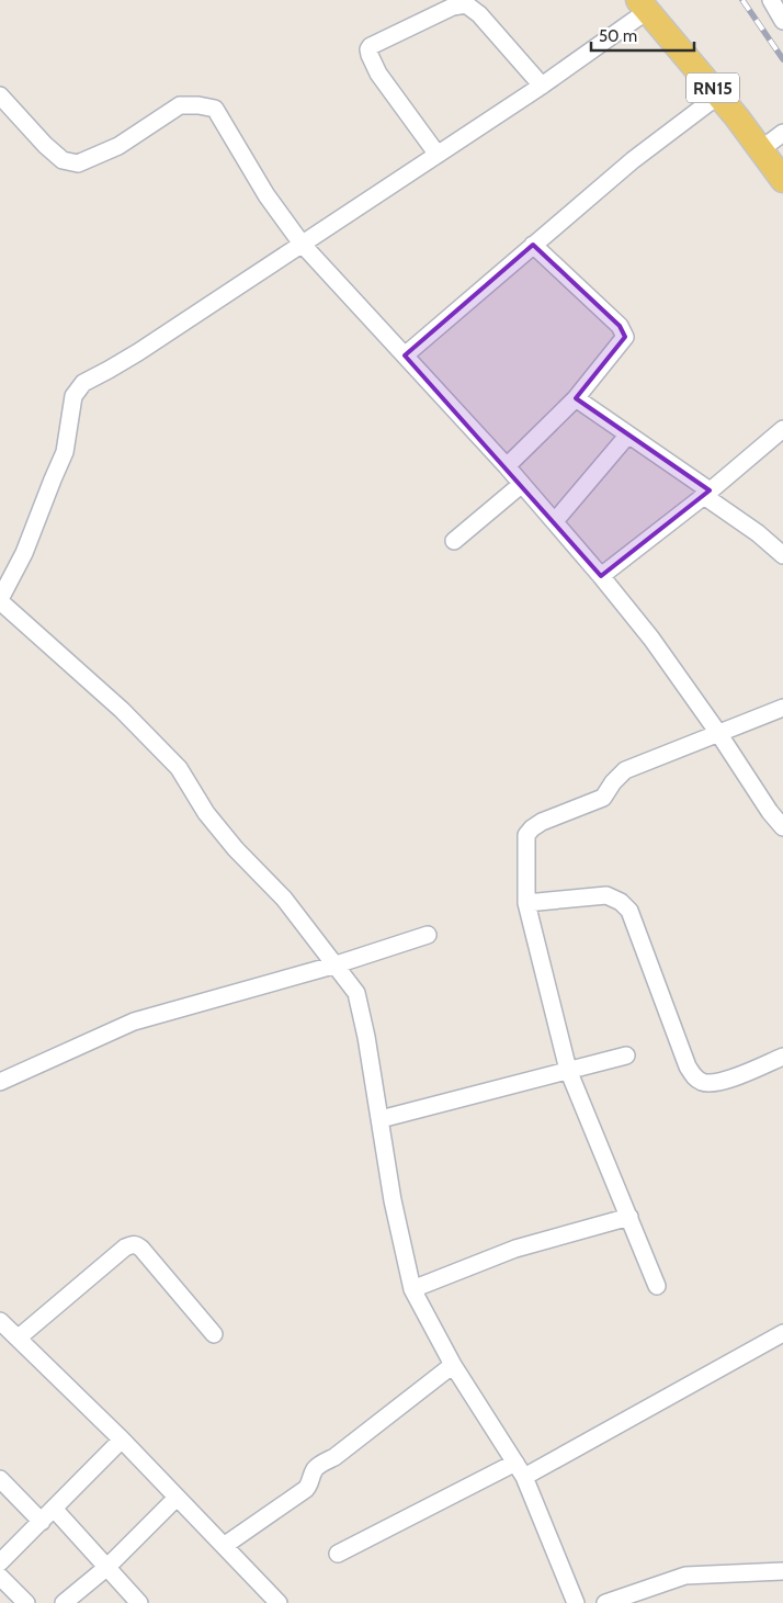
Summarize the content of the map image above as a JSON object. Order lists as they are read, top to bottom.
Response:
{
  "streets": {
    "main road": ["RN15"]
  },
  "scale_bar": "50 m"
}
